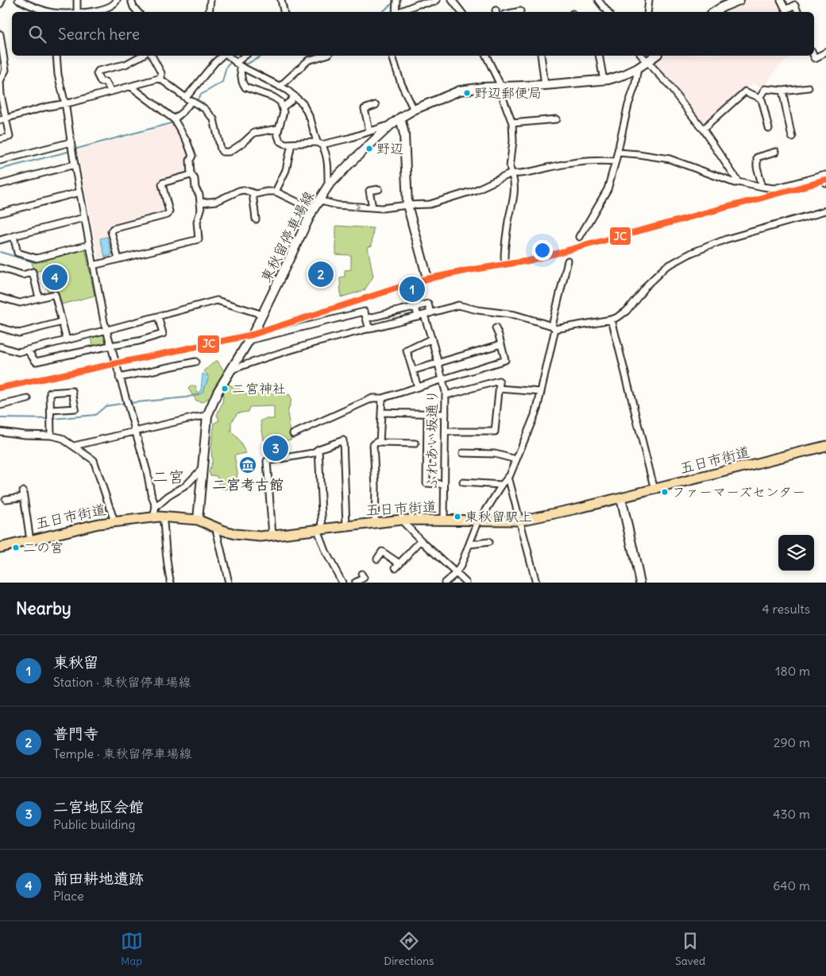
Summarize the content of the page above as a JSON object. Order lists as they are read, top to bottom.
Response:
{
  "streets": {
    "main road": ["東秋留停車場線", "五日市街道"],
    "street": ["ふれあい坂通り"]
  },
  "crossings": [
    ["東秋留停車場線", "五日市街道"],
    ["ふれあい坂通り", "五日市街道"]
  ],
  "districts": ["二宮"],
  "places": {
    "other": [
      "野辺郵便局",
      "野辺",
      "二宮神社",
      "ファーマーズセンター",
      "東秋留駅上",
      "二の宮"
    ],
    "museum": ["二宮考古館"]
  },
  "lines": ["transit line JC"],
  "page": {
    "search": "Search here",
    "pins": [
      "2",
      "4",
      "1",
      "3"
    ],
    "heading": ["Nearby", "4 results"],
    "list": [
      {
        "mark": "1",
        "name": "東秋留",
        "note": "Station · 東秋留停車場線",
        "value": "180 m"
      },
      {
        "mark": "2",
        "name": "普門寺",
        "note": "Temple · 東秋留停車場線",
        "value": "290 m"
      },
      {
        "mark": "3",
        "name": "二宮地区会館",
        "note": "Public building",
        "value": "430 m"
      },
      {
        "mark": "4",
        "name": "前田耕地遺跡",
        "note": "Place",
        "value": "640 m"
      }
    ],
    "nav": ["Map", "Directions", "Saved"]
  }
}
